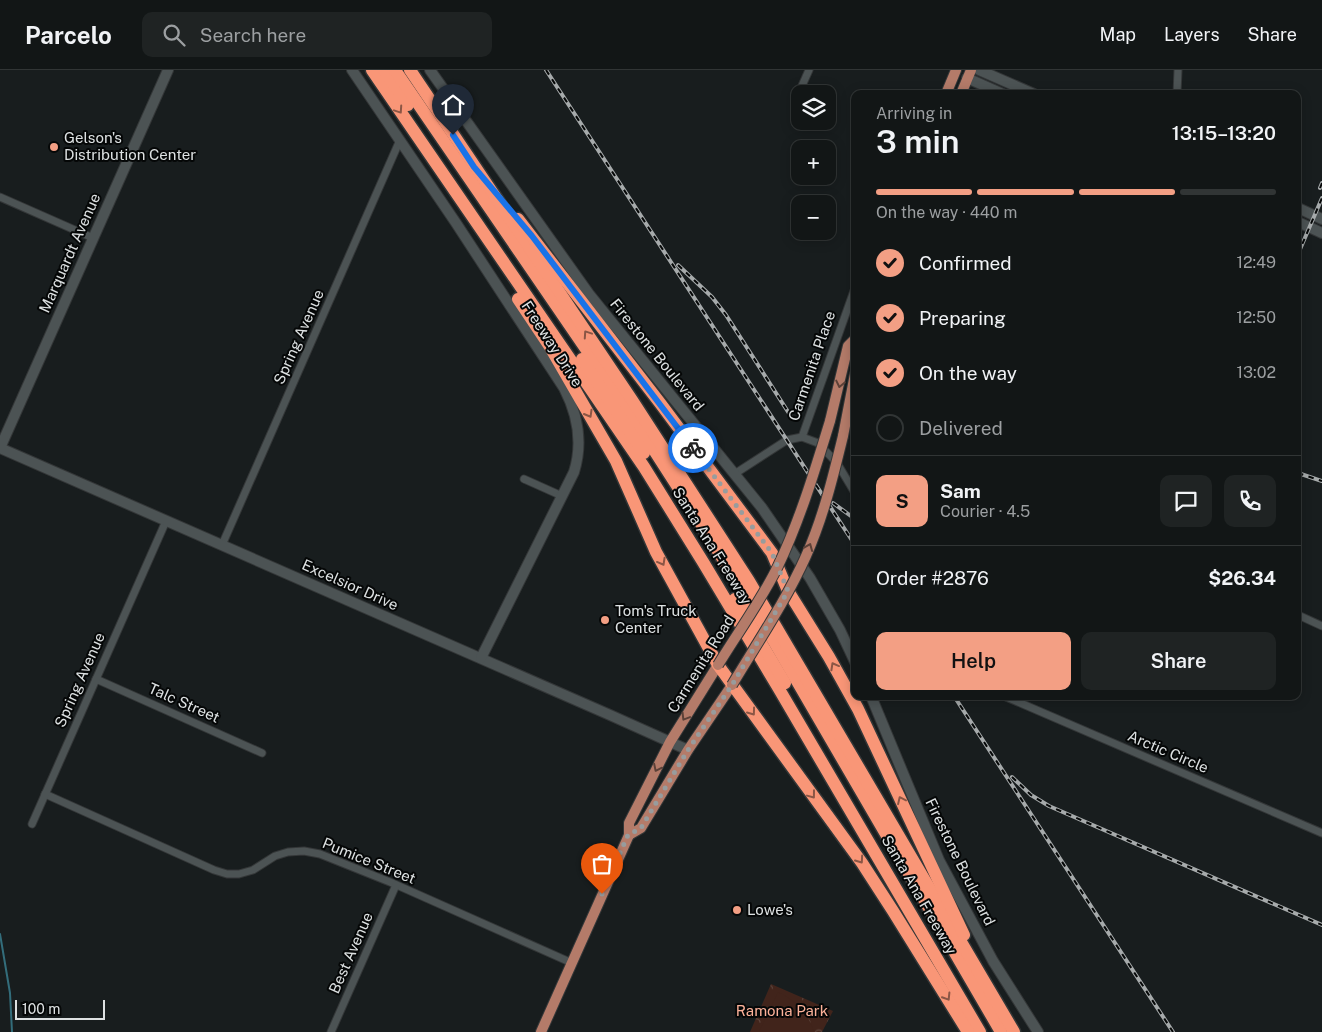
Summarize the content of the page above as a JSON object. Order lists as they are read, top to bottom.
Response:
{
  "streets": {
    "highway": ["Santa Ana Freeway"],
    "main road": ["Carmenita Road"],
    "street": [
      "Marquardt Avenue",
      "Spring Avenue",
      "Freeway Drive",
      "Firestone Boulevard",
      "Carmenita Place",
      "Excelsior Drive",
      "Talc Street",
      "Arctic Circle",
      "Pumice Street",
      "Best Avenue"
    ]
  },
  "crossings": [
    ["Marquardt Avenue", "Excelsior Drive"],
    ["Spring Avenue", "Freeway Drive"],
    ["Spring Avenue", "Excelsior Drive"],
    ["Spring Avenue", "Talc Street"],
    ["Spring Avenue", "Pumice Street"],
    ["Freeway Drive", "Excelsior Drive"],
    ["Firestone Boulevard", "Carmenita Place"],
    ["Excelsior Drive", "Carmenita Road"],
    ["Carmenita Road", "Pumice Street"],
    ["Pumice Street", "Best Avenue"]
  ],
  "parks": ["Ramona Park"],
  "places": ["Gelson's Distribution Center", "Tom's Truck Center", "Lowe's"],
  "scale_bar": "100 m",
  "page": {
    "header": "Parcelo",
    "search": "Search here",
    "nav": ["Map", "Layers", "Share"],
    "map_buttons": ["+", "−"],
    "heading": ["3 min", "Arriving in", "13:15–13:20"],
    "panel": [
      "Sam",
      "Courier · 4.5",
      "Order #2876",
      "$26.34"
    ],
    "bar": "On the way · 440 m",
    "list": [
      ["Confirmed", "12:49"],
      ["Preparing", "12:50"],
      ["On the way", "13:02"],
      "Delivered"
    ],
    "round": "S",
    "buttons": ["Help", "Share"],
    "scale": "100 m"
  }
}
